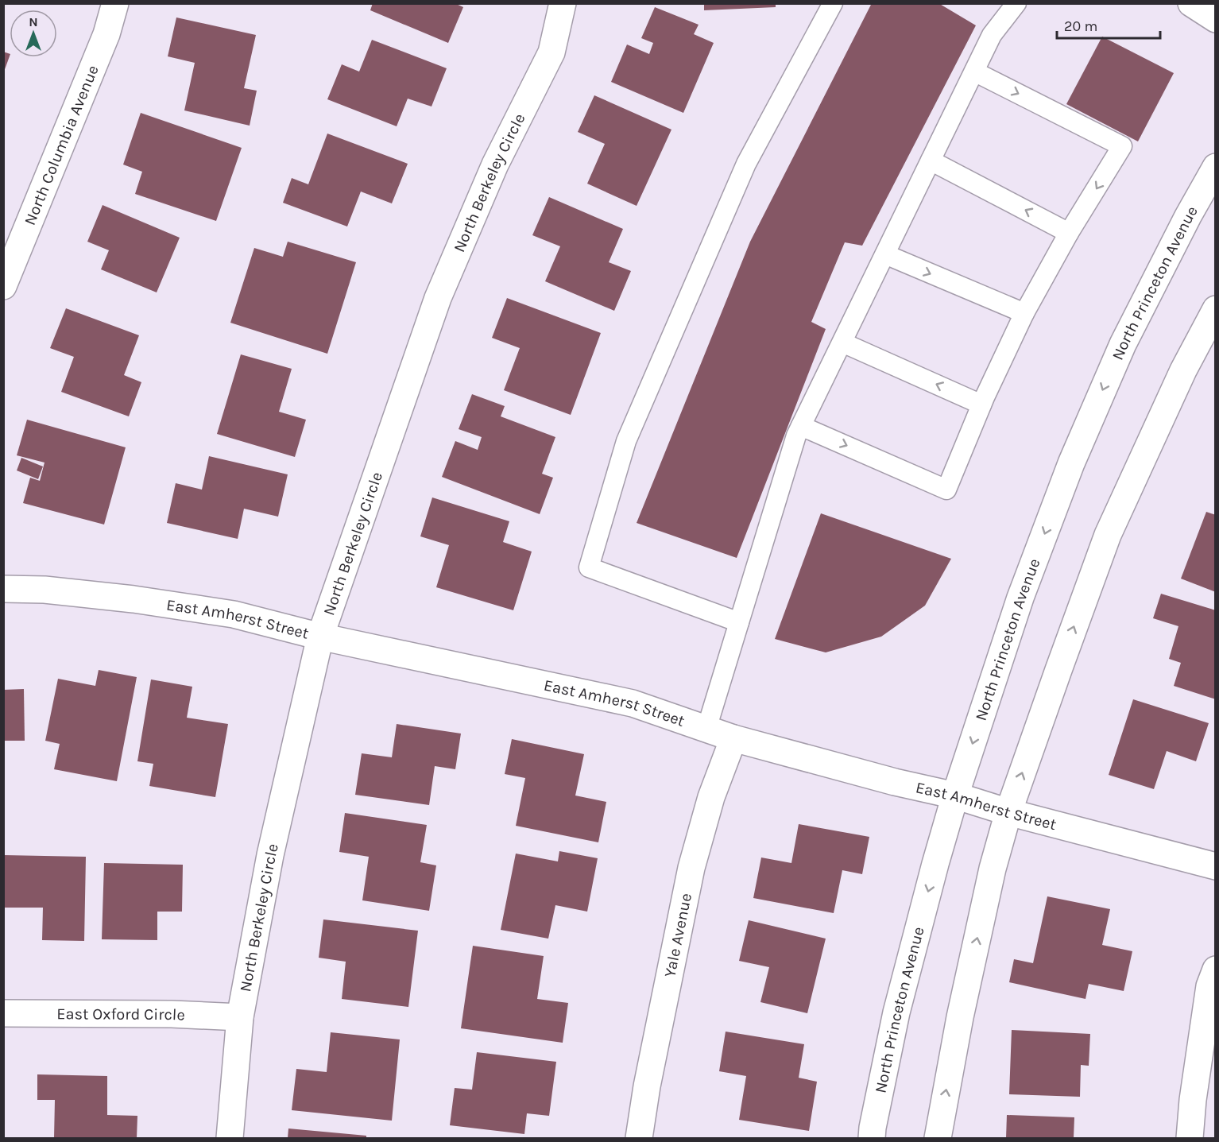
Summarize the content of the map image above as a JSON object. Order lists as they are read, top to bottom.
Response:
{
  "streets": {
    "street": [
      "North Columbia Avenue",
      "North Berkeley Circle",
      "North Princeton Avenue",
      "East Amherst Street",
      "Yale Avenue",
      "East Oxford Circle"
    ]
  },
  "crossings": [
    ["North Berkeley Circle", "East Amherst Street"],
    ["North Berkeley Circle", "East Oxford Circle"],
    ["North Princeton Avenue", "East Amherst Street"],
    ["East Amherst Street", "Yale Avenue"]
  ],
  "scale_bar": "20 m",
  "north": "top"
}
